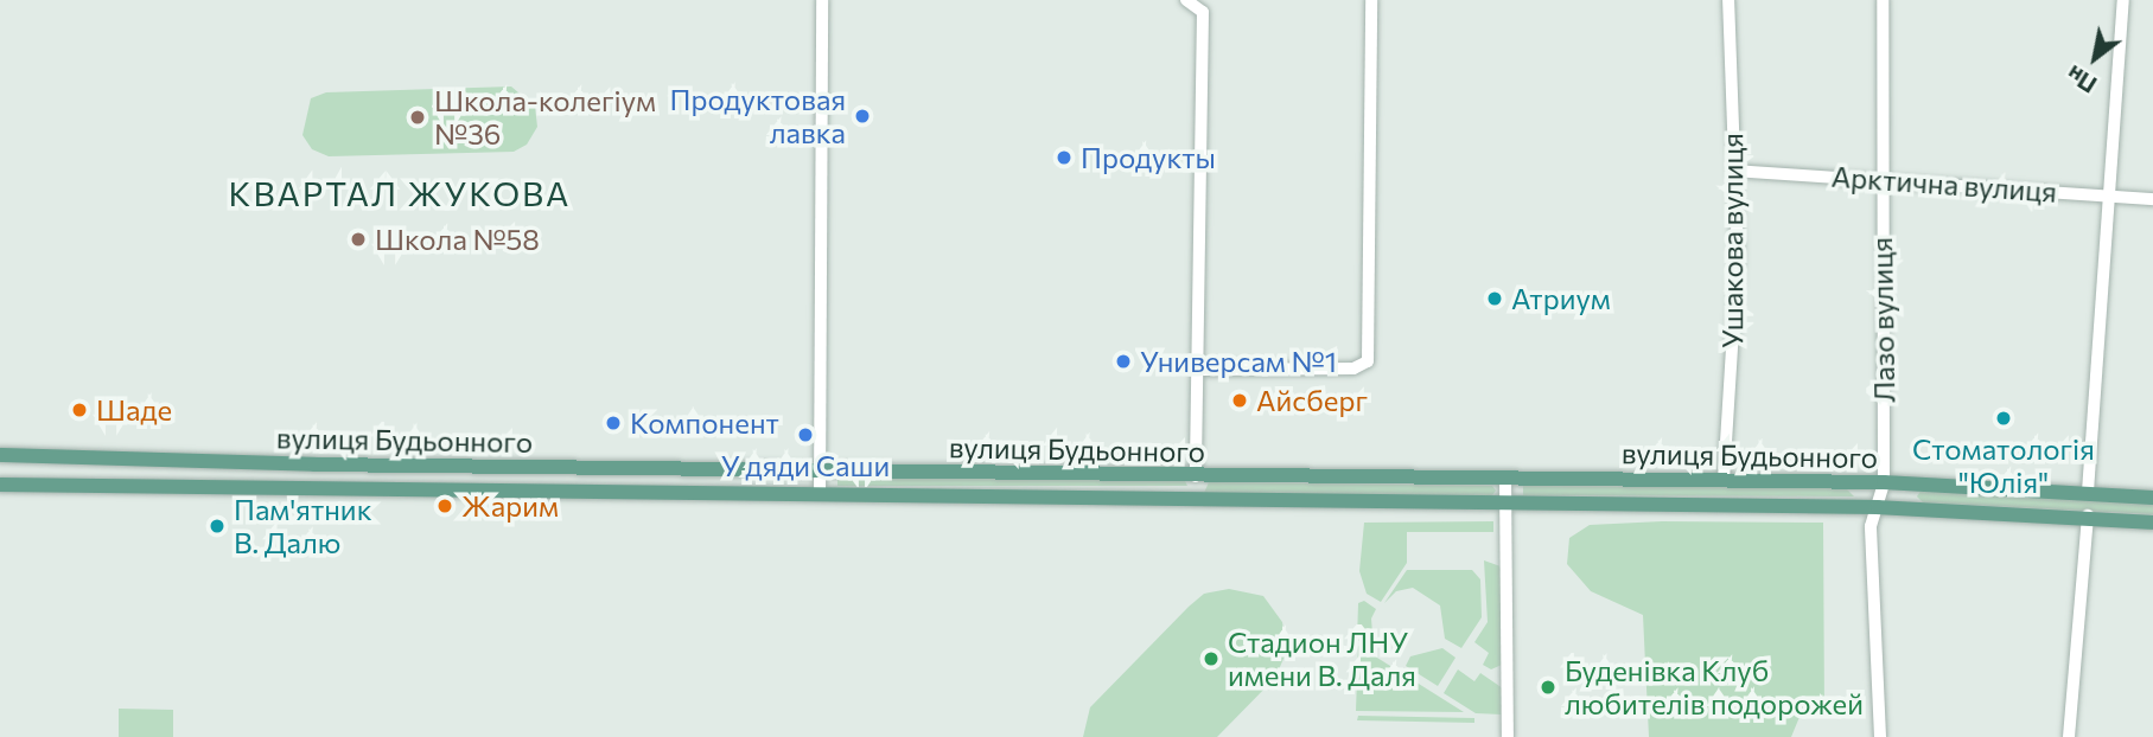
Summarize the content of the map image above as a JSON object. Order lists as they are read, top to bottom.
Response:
{
  "streets": {
    "main road": ["вулиця Будьонного"],
    "street": ["Арктична вулиця", "Ушакова вулиця", "Лазо вулиця"]
  },
  "crossings": [
    ["Арктична вулиця", "Ушакова вулиця"],
    ["Арктична вулиця", "Лазо вулиця"],
    ["Ушакова вулиця", "вулиця Будьонного"],
    ["Лазо вулиця", "вулиця Будьонного"]
  ],
  "districts": ["КВАРТАЛ ЖУКОВА"],
  "places": [
    "Продуктовая лавка",
    "Школа-колегіум №36",
    "Продукты",
    "Школа №58",
    "Атриум",
    "Универсам №1",
    "Айсберг",
    "Шаде",
    "Стоматологія \"Юлія\"",
    "Компонент",
    "У дяди Саши",
    "Жарим",
    "Пам'ятник В. Далю",
    "Стадион ЛНУ имени В. Даля",
    "Буденівка Клуб любителів подорожей"
  ],
  "north": "bottom left"
}
